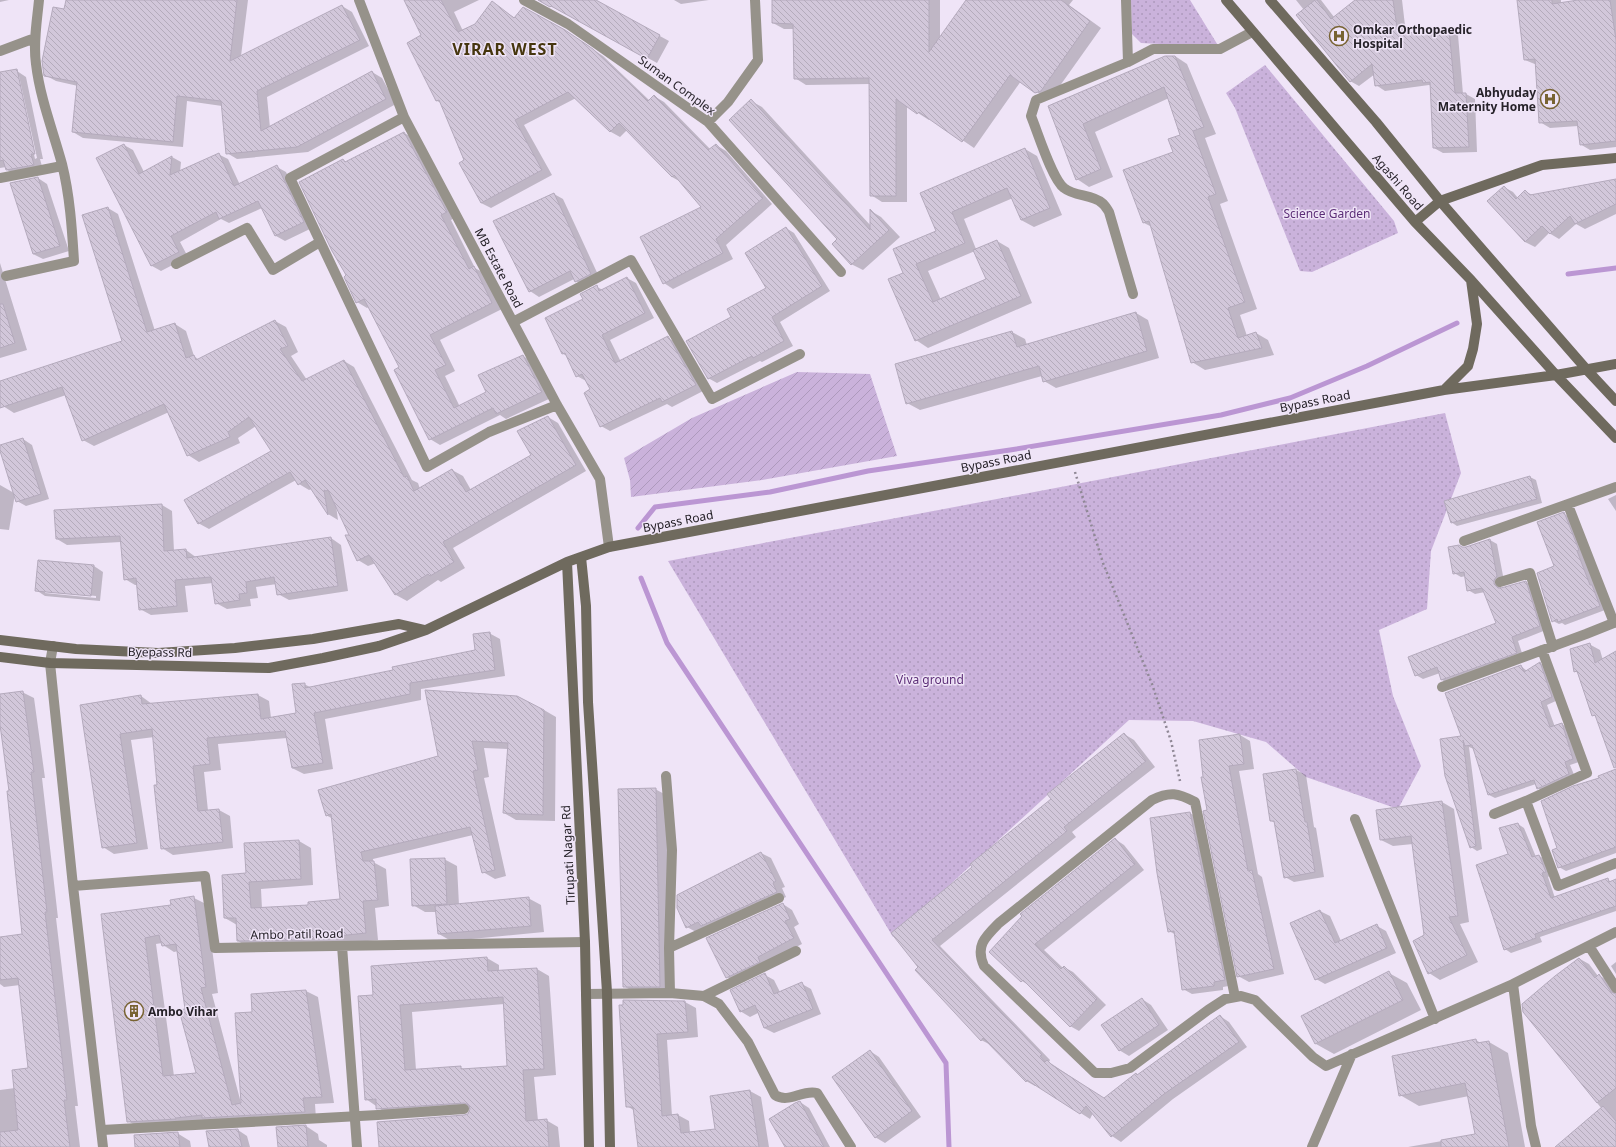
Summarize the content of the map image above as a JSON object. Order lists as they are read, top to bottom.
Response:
{
  "streets": {
    "street": [
      "Suman Complex",
      "Agashi Road",
      "MB Estate Road",
      "Bypass Road",
      "Byepass Rd",
      "Tirupati Nagar Rd",
      "Ambo Patil Road"
    ]
  },
  "crossings": [
    ["Agashi Road", "Bypass Road"],
    ["MB Estate Road", "Bypass Road"],
    ["Bypass Road", "Byepass Rd"],
    ["Bypass Road", "Tirupati Nagar Rd"],
    ["Tirupati Nagar Rd", "Ambo Patil Road"]
  ],
  "districts": ["VIRAR WEST"],
  "parks": ["Science Garden", "Viva ground"],
  "places": {
    "hospital": ["Omkar Orthopaedic Hospital", "Abhyuday Maternity Home"],
    "building": ["Ambo Vihar"]
  }
}
